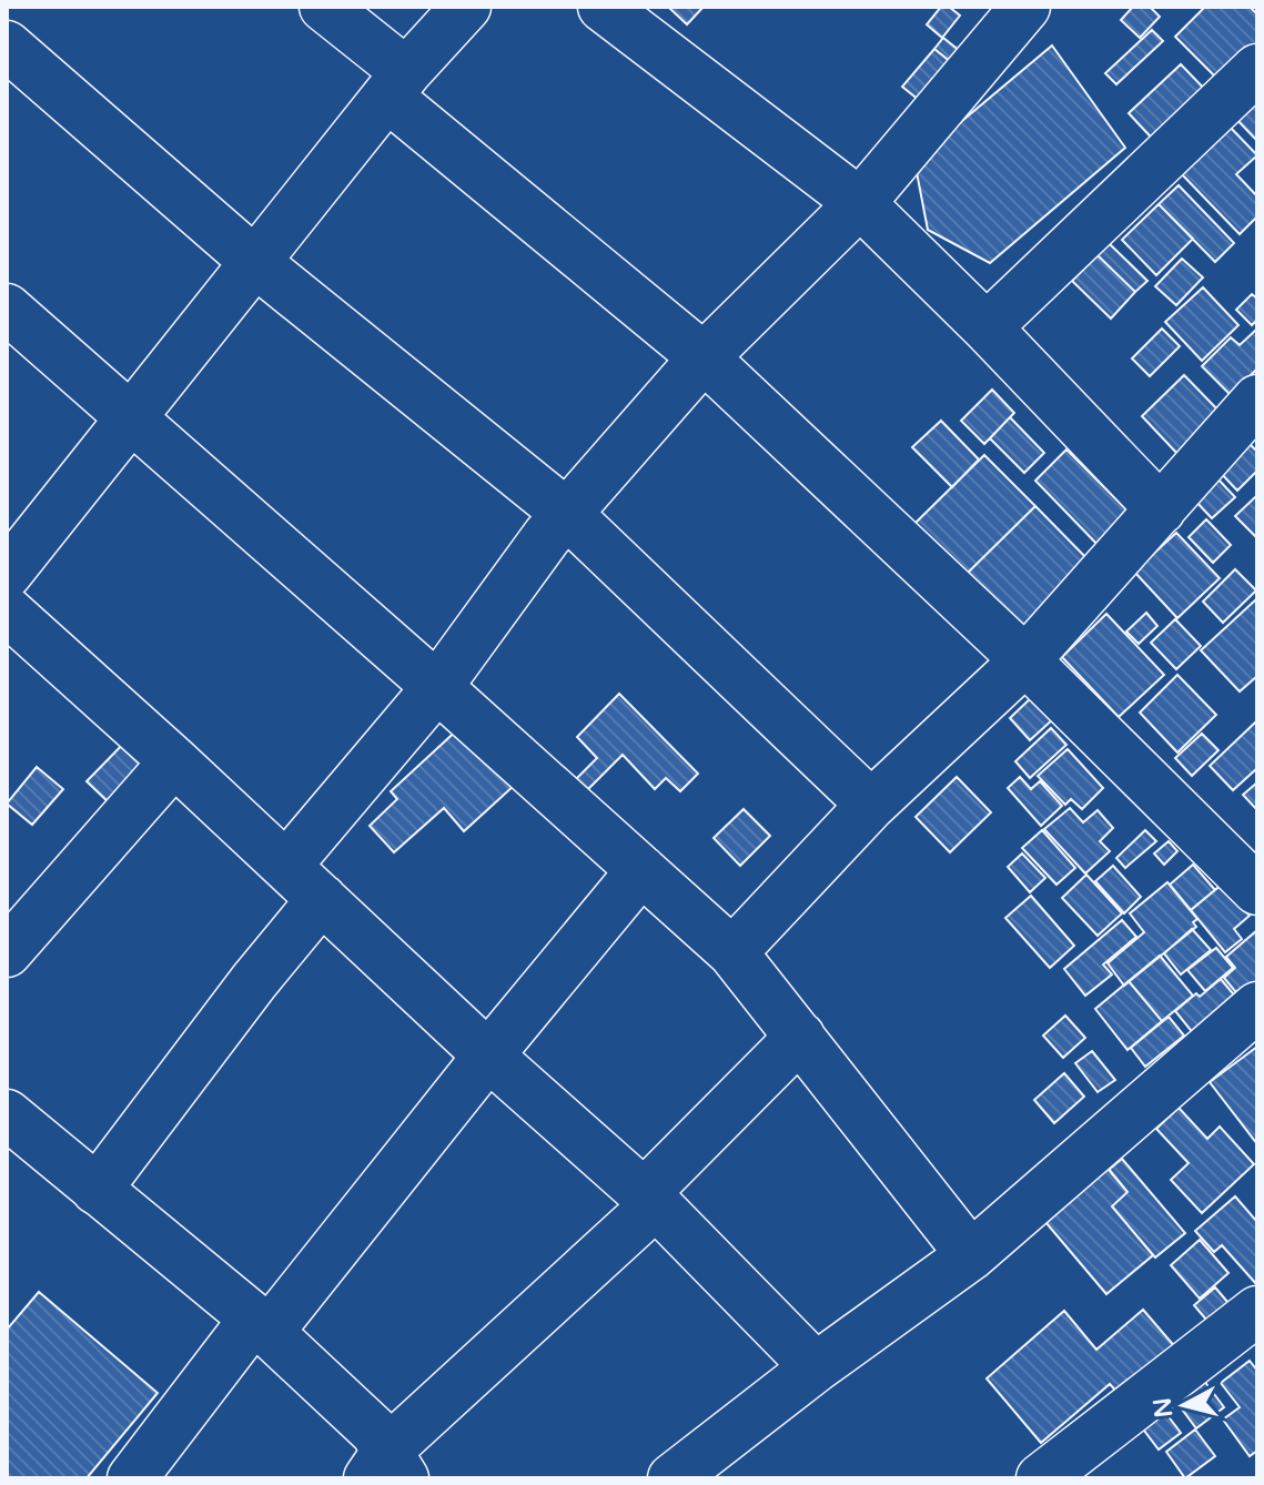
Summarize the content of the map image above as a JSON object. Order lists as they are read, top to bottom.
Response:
{
  "north": "left"
}
